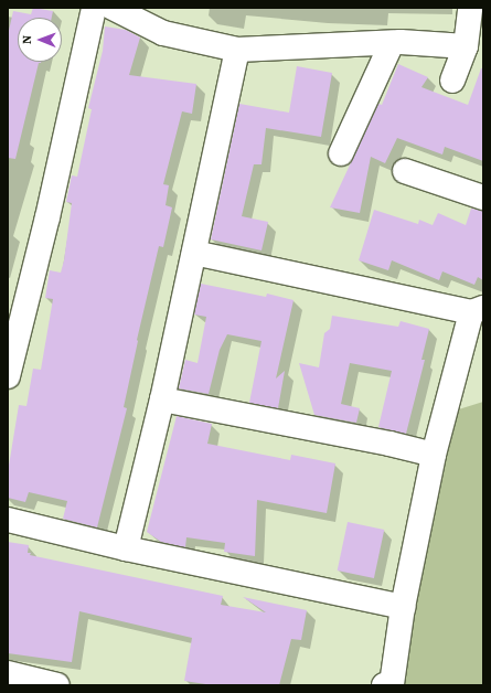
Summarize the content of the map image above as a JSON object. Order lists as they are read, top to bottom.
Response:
{
  "north": "left"
}
